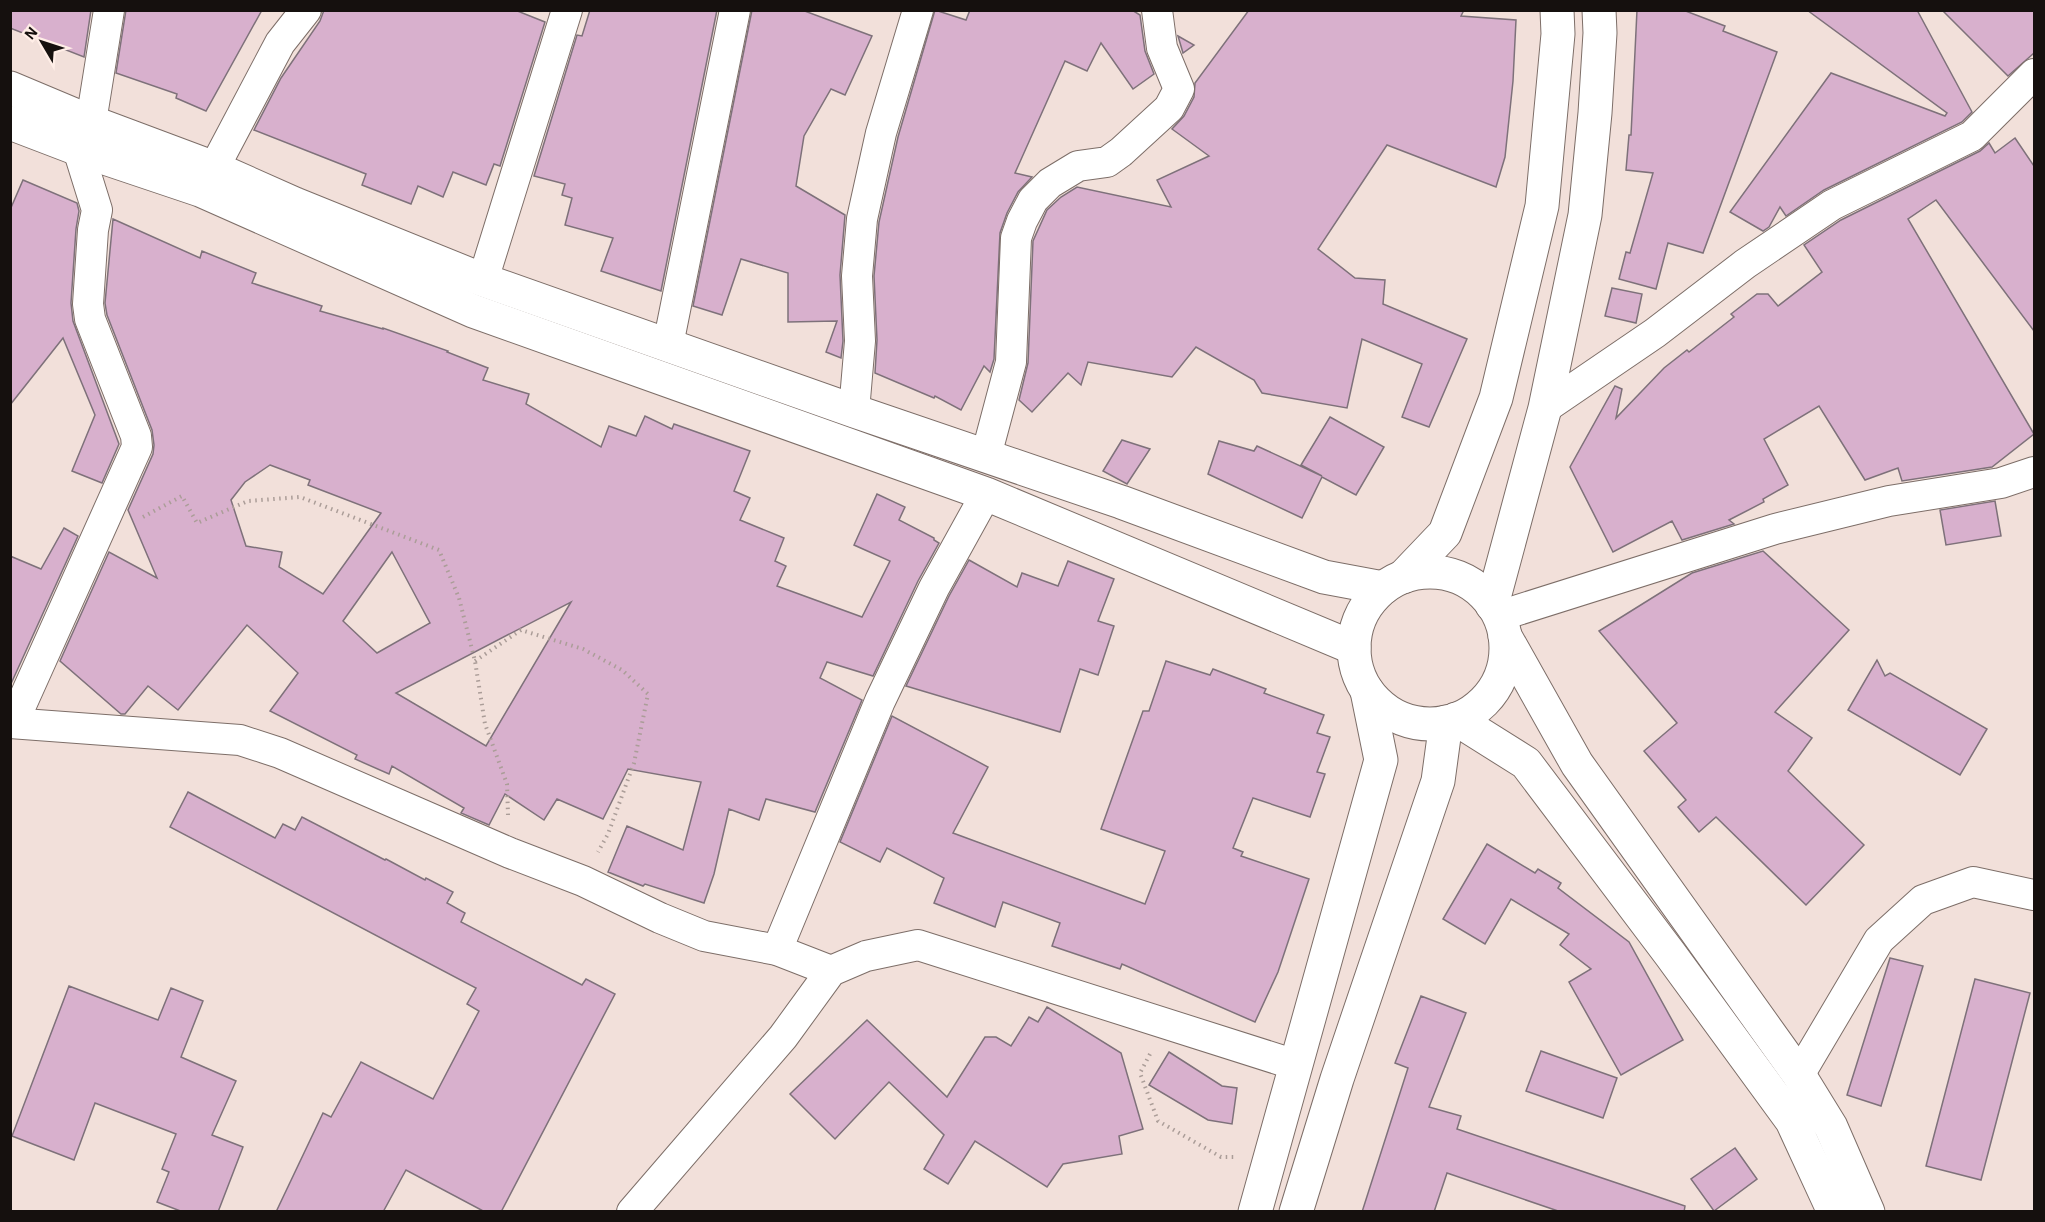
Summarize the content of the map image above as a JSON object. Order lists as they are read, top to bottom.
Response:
{
  "north": "top left"
}
